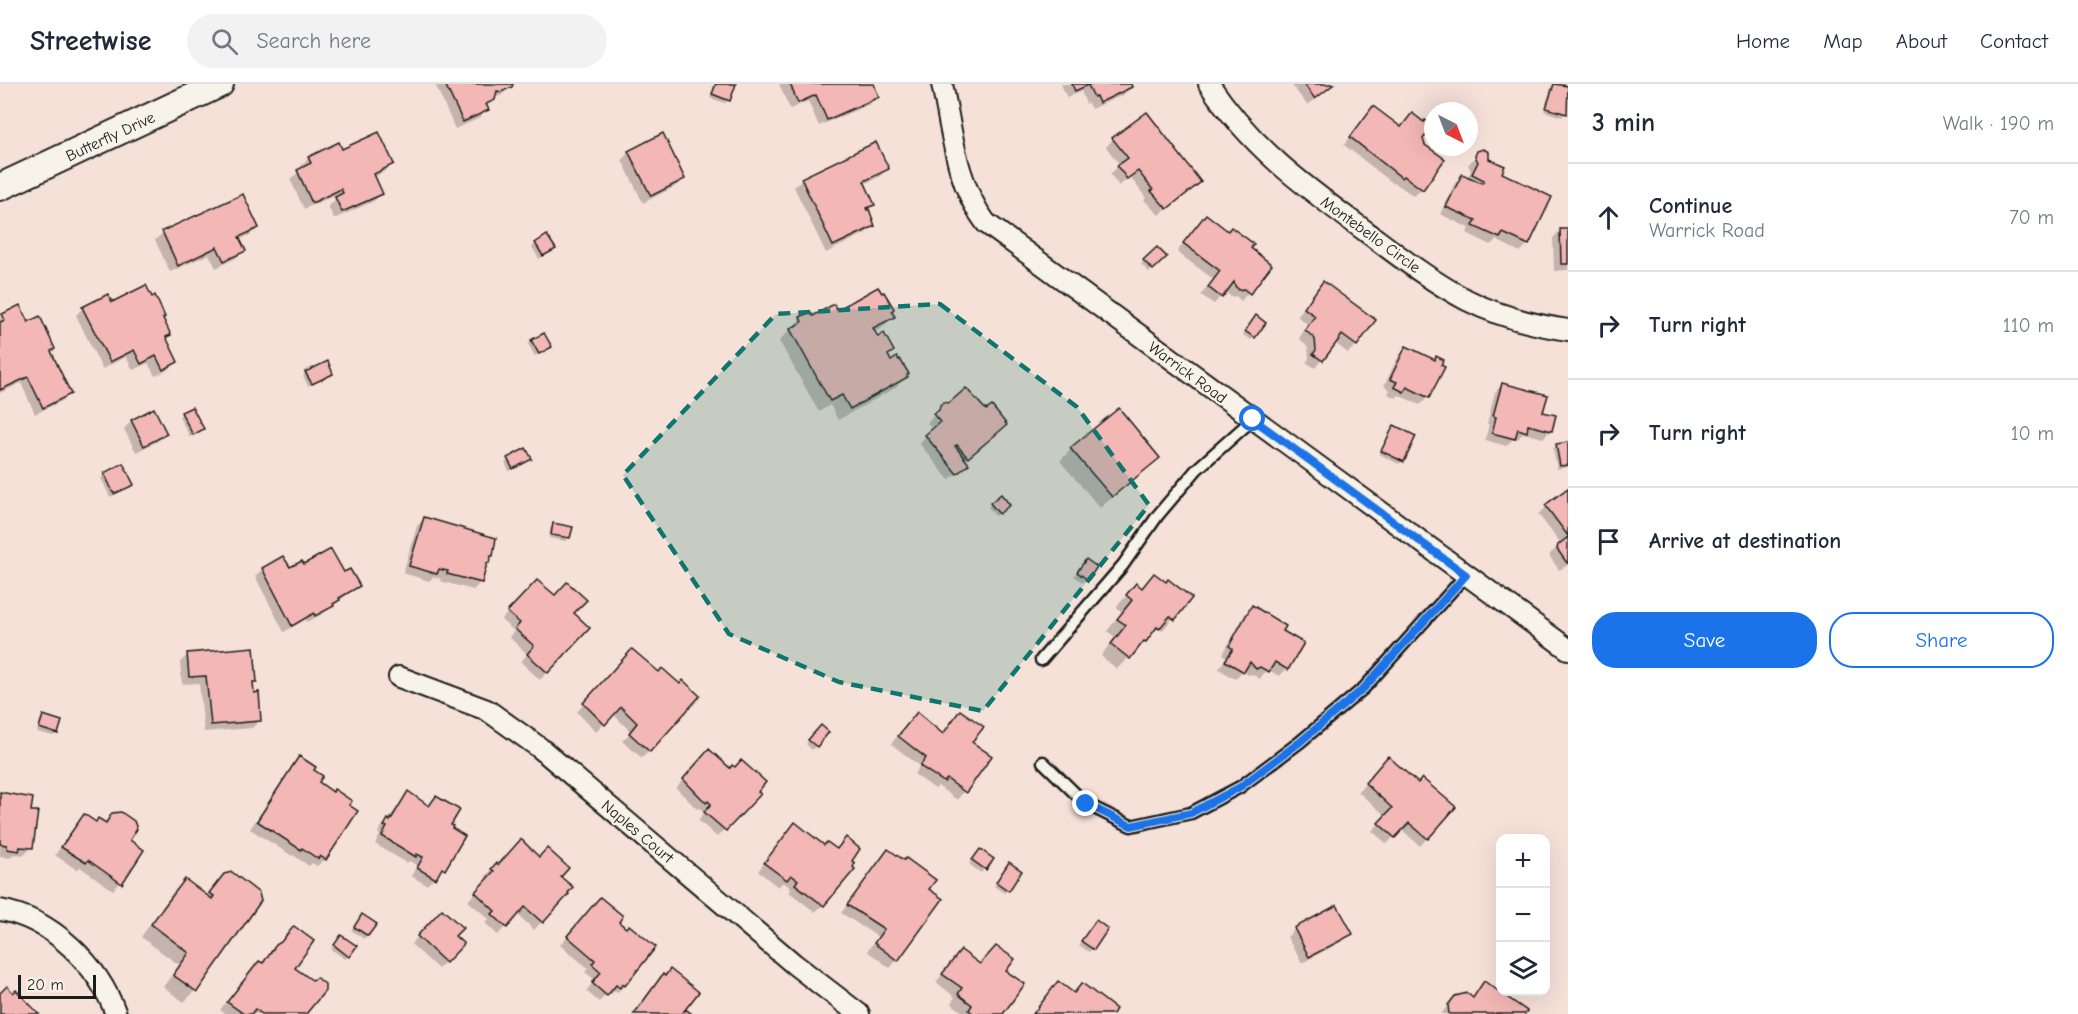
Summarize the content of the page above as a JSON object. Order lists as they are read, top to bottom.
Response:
{
  "streets": {
    "street": [
      "Butterfly Drive",
      "Montebello Circle",
      "Warrick Road",
      "Naples Court"
    ]
  },
  "scale_bar": "20 m",
  "north": "bottom right",
  "page": {
    "header": "Streetwise",
    "search": "Search here",
    "nav": [
      "Home",
      "Map",
      "About",
      "Contact"
    ],
    "heading": ["3 min", "Walk · 190 m"],
    "list": [
      ["Continue", "Warrick Road", "70 m"],
      ["Turn right", "110 m"],
      ["Turn right", "10 m"],
      "Arrive at destination"
    ],
    "buttons": ["Save", "Share"],
    "map_buttons": ["+", "−"],
    "scale": "20 m"
  }
}
